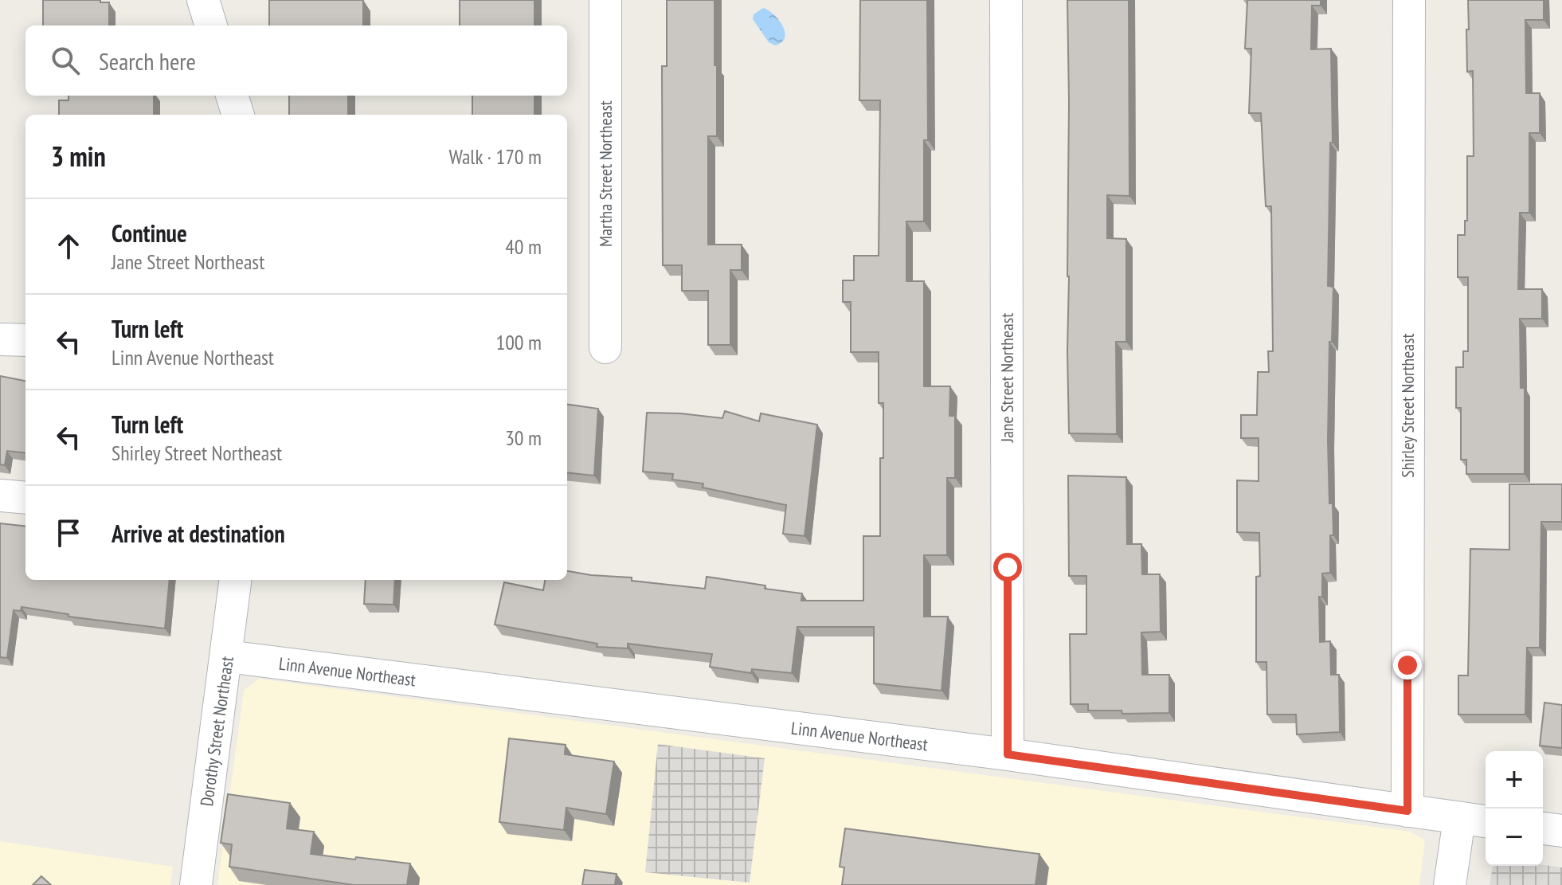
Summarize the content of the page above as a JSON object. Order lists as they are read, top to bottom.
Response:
{
  "streets": {
    "street": [
      "Martha Street Northeast",
      "Jane Street Northeast",
      "Shirley Street Northeast",
      "Linn Avenue Northeast",
      "Dorothy Street Northeast"
    ]
  },
  "crossings": [
    ["Jane Street Northeast", "Linn Avenue Northeast"],
    ["Shirley Street Northeast", "Linn Avenue Northeast"],
    ["Linn Avenue Northeast", "Dorothy Street Northeast"]
  ],
  "page": {
    "search": "Search here",
    "heading": ["3 min", "Walk · 170 m"],
    "list": [
      ["Continue", "Jane Street Northeast", "40 m"],
      ["Turn left", "Linn Avenue Northeast", "100 m"],
      ["Turn left", "Shirley Street Northeast", "30 m"],
      "Arrive at destination"
    ],
    "map_buttons": ["+", "−"]
  }
}
